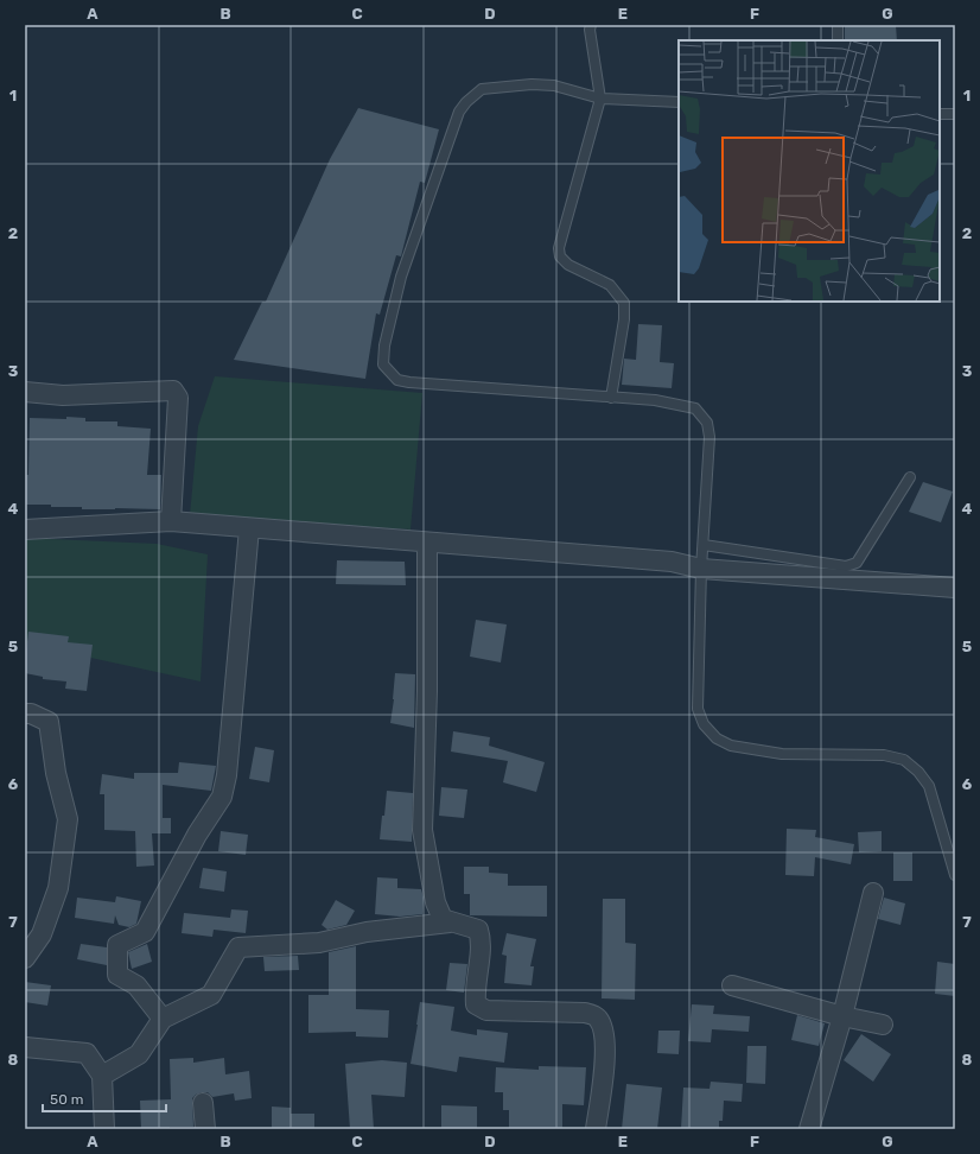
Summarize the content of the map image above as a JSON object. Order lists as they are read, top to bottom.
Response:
{
  "scale_bar": "50 m",
  "grid": {
    "columns": [
      "A",
      "B",
      "C",
      "D",
      "E",
      "F",
      "G"
    ],
    "rows": [
      "1",
      "2",
      "3",
      "4",
      "5",
      "6",
      "7",
      "8"
    ]
  }
}
